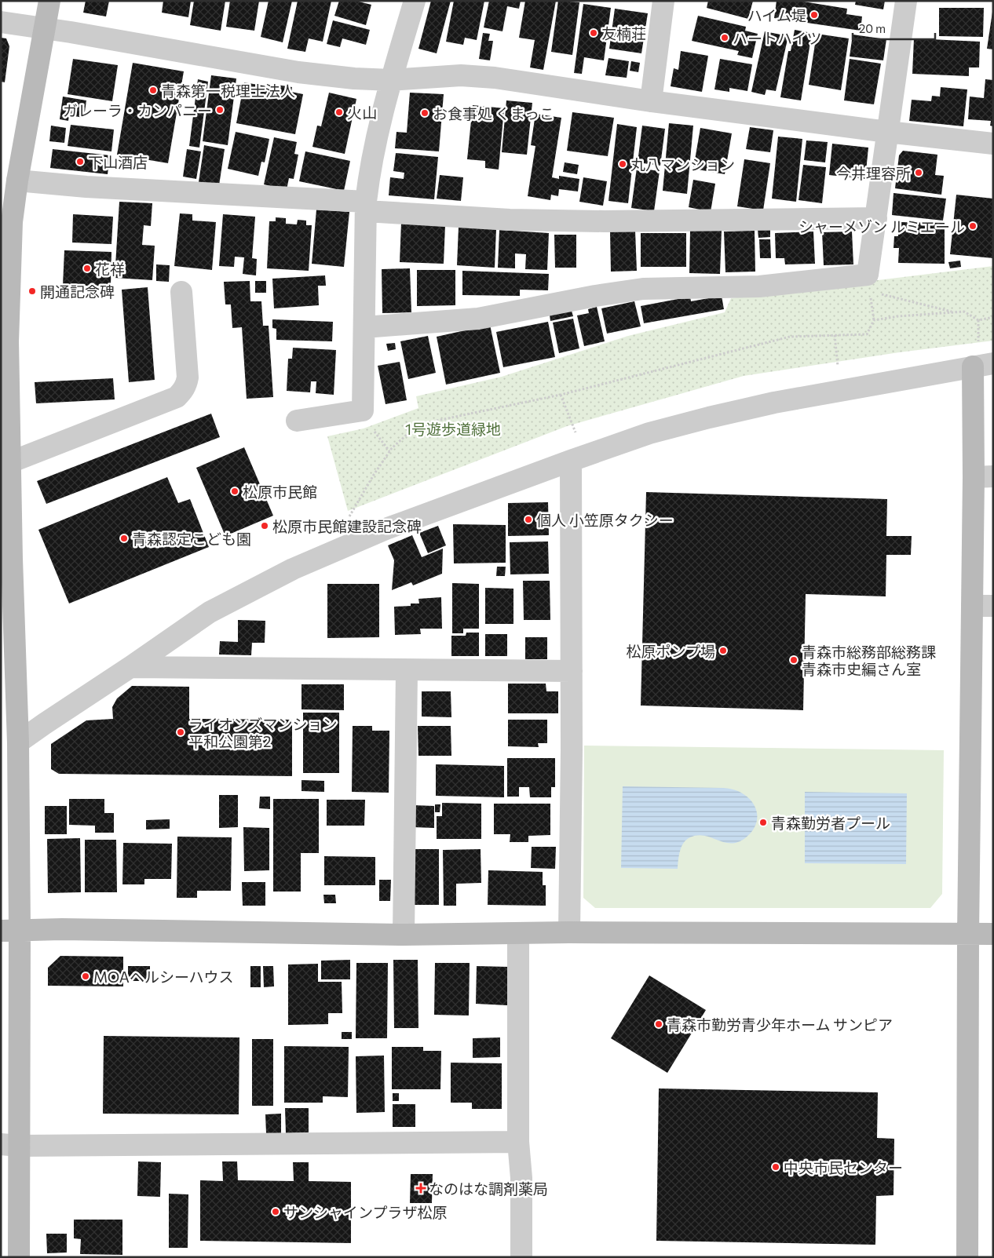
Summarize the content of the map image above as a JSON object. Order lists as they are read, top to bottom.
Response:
{
  "parks": ["1号遊歩道緑地"],
  "places": {
    "other": [
      "ハイム堤",
      "友楠荘",
      "ハートハイツ",
      "青森第一税理士法人",
      "ガレーラ・カンパニー",
      "火山",
      "お食事処 くまっこ",
      "下山酒店",
      "丸八マンション",
      "今井理容所",
      "シャーメゾン ルミエール",
      "花祥",
      "開通記念碑",
      "松原市民館",
      "個人 小笠原タクシー",
      "松原市民館建設記念碑",
      "青森認定こども園",
      "松原ポンプ場",
      "青森市総務部総務課 青森市史編さん室",
      "ライオンズマンション 平和公園第2",
      "青森勤労者プール",
      "MOAヘルシーハウス",
      "青森市勤労青少年ホーム サンピア",
      "中央市民センター",
      "サンシャインプラザ松原"
    ],
    "health": ["なのはな調剤薬局"]
  },
  "scale_bar": "20 m"
}
